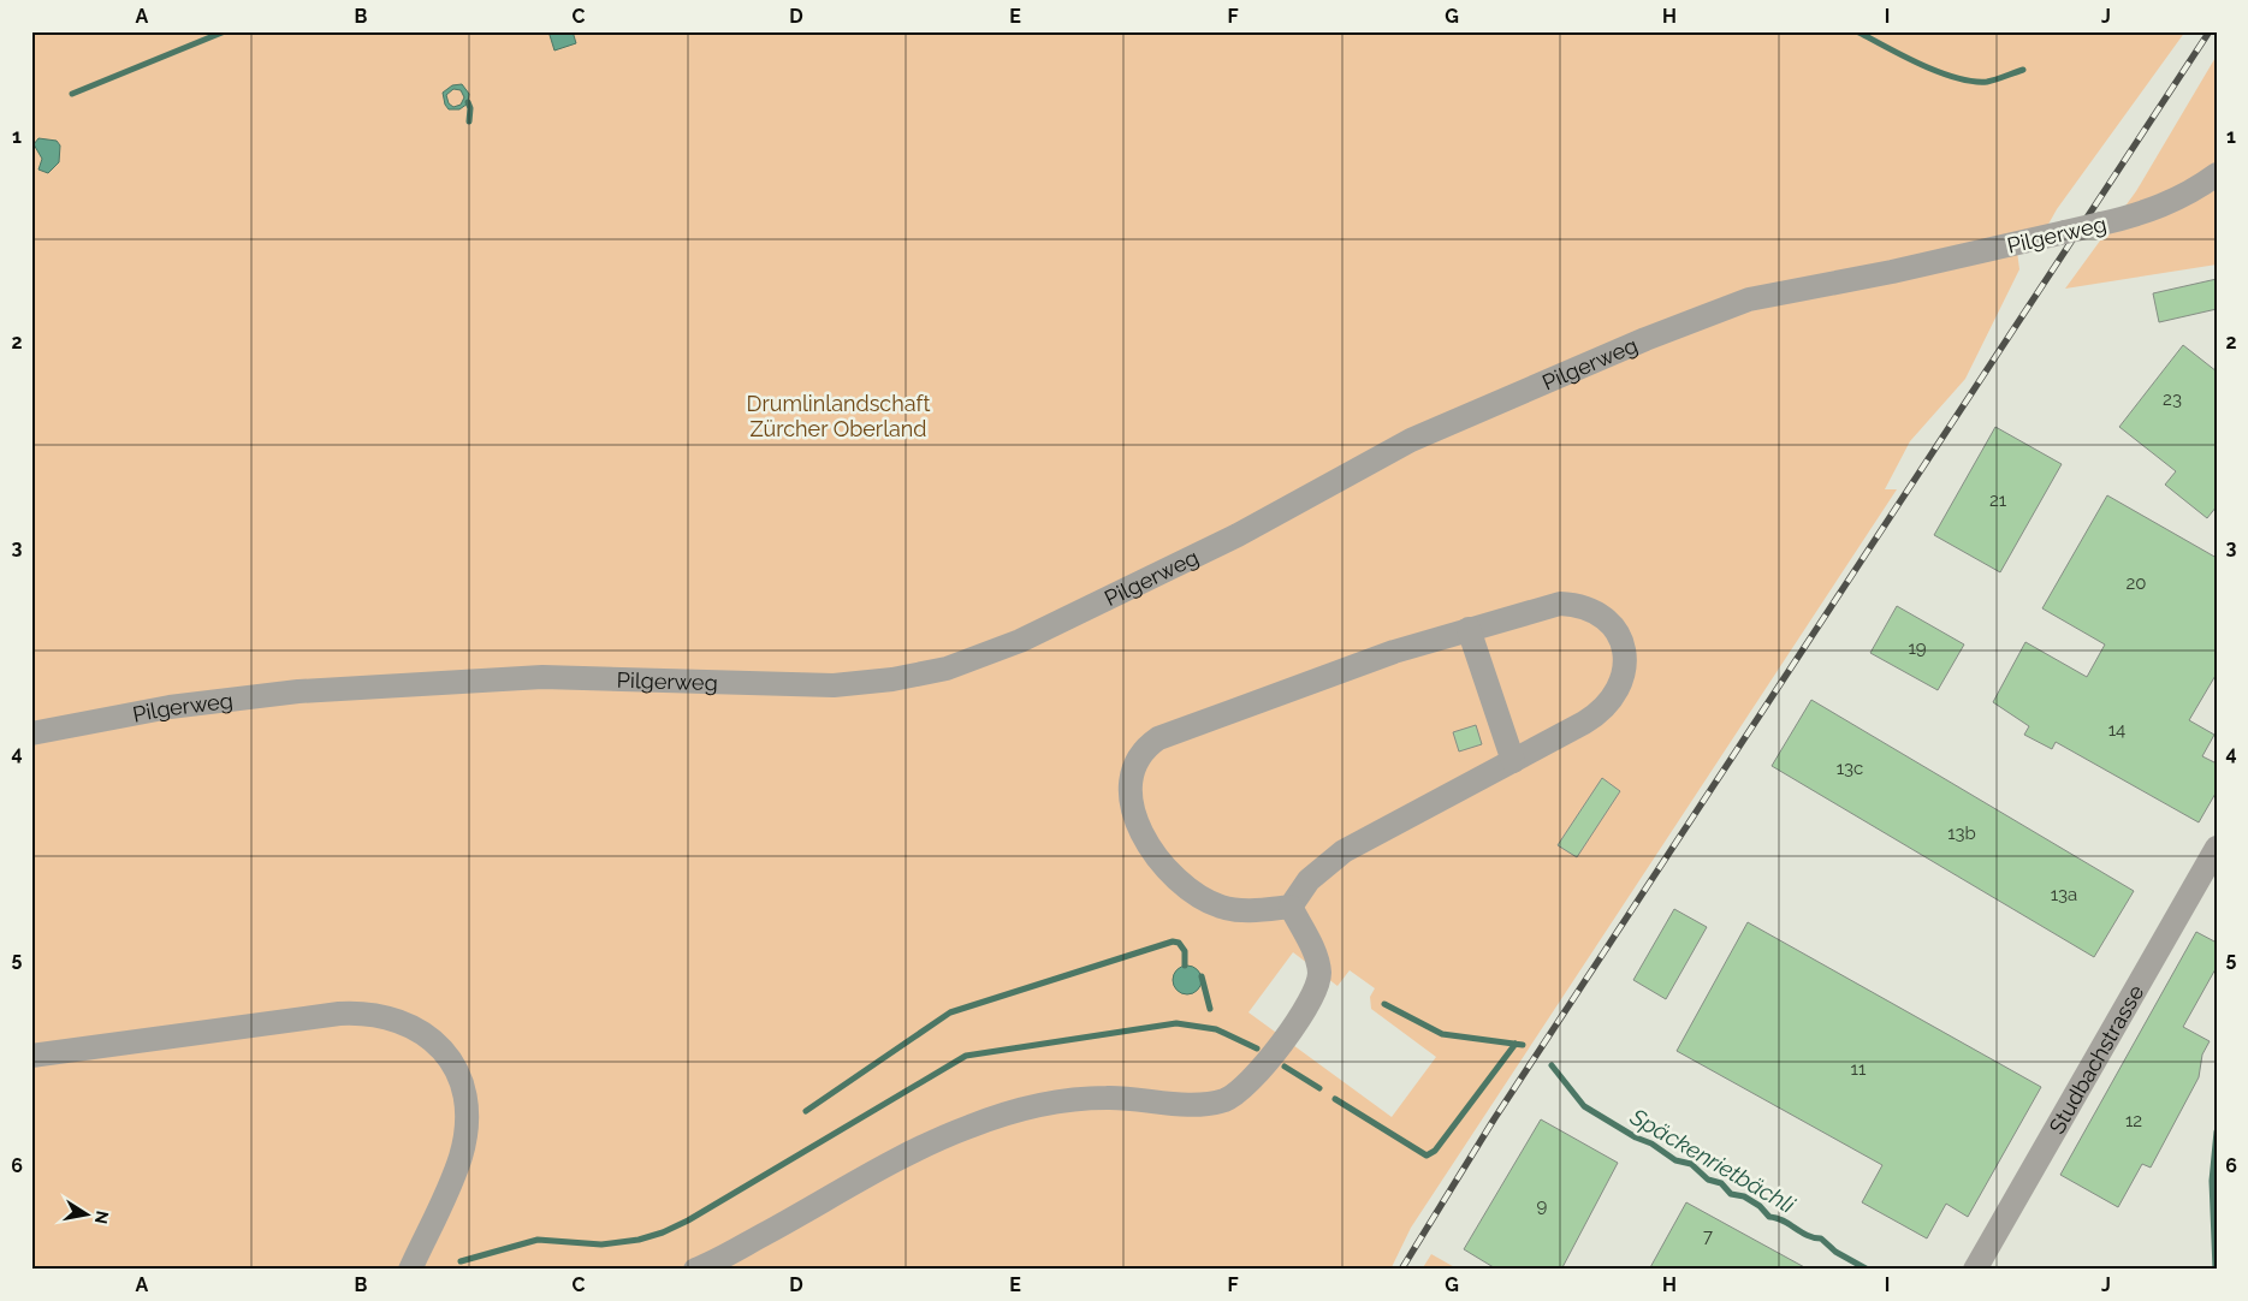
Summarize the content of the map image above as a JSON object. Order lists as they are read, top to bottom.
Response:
{
  "streets": {
    "street": ["Pilgerweg", "Studbachstrasse"]
  },
  "water": ["Späckenrietbächli"],
  "parks": ["Drumlinlandschaft Zürcher Oberland"],
  "house_numbers": [
    "23",
    "21",
    "20",
    "19",
    "14",
    "13c",
    "13b",
    "13a",
    "11",
    "12",
    "9",
    "7"
  ],
  "north": "right",
  "grid": {
    "columns": [
      "A",
      "B",
      "C",
      "D",
      "E",
      "F",
      "G",
      "H",
      "I",
      "J"
    ],
    "rows": [
      "1",
      "2",
      "3",
      "4",
      "5",
      "6"
    ]
  }
}
